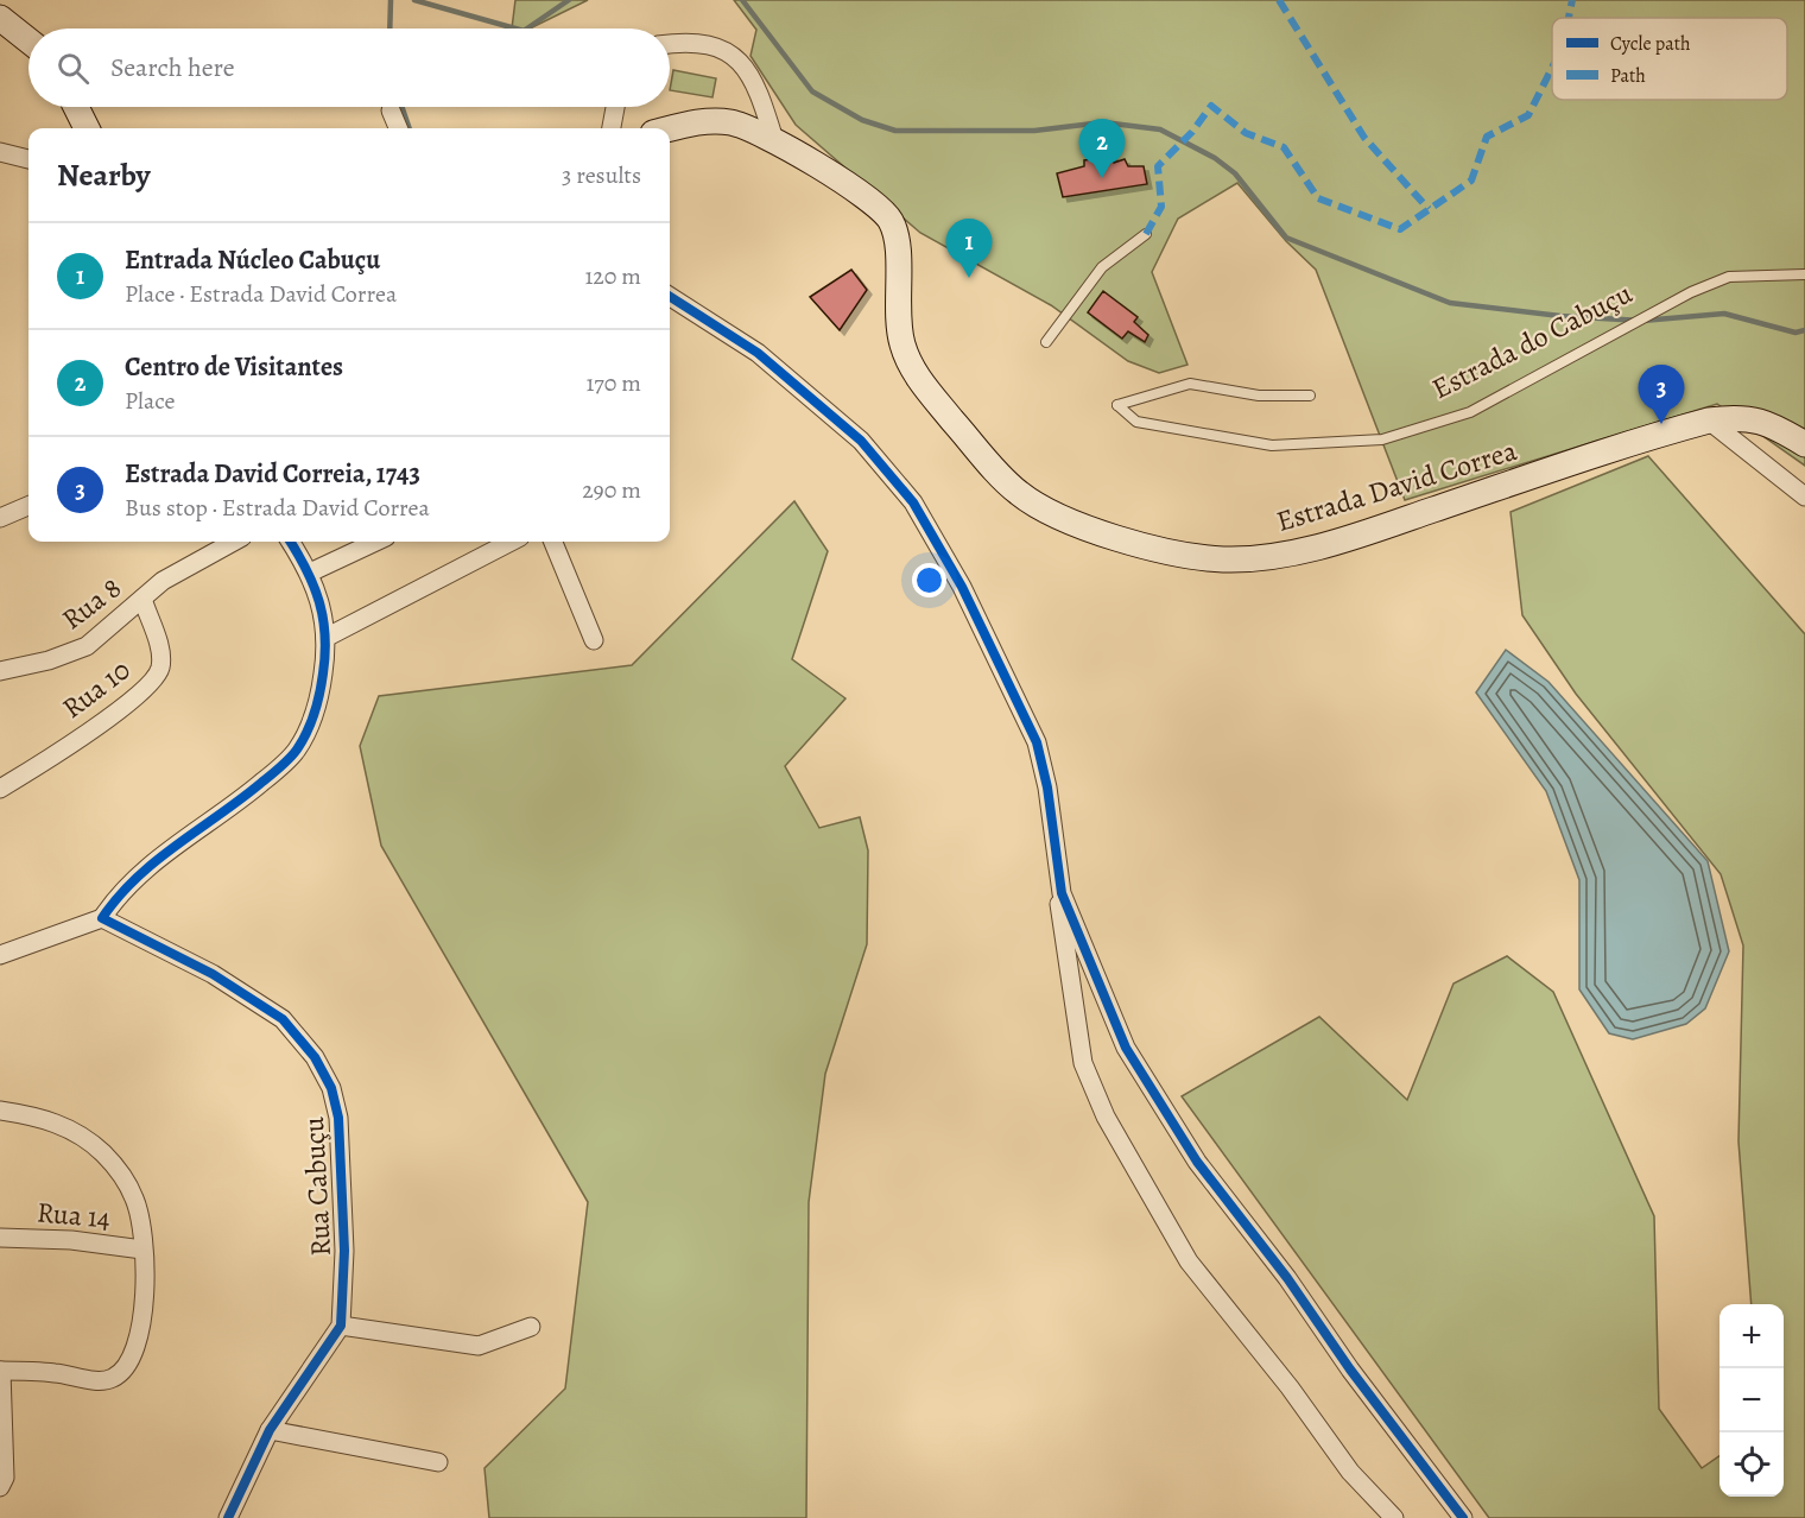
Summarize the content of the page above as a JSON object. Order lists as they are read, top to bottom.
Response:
{
  "streets": {
    "main road": ["Estrada David Correa"],
    "street": [
      "Rua 8",
      "Rua 10",
      "Rua Cabuçu",
      "Rua 14"
    ],
    "lane": ["Estrada do Cabuçu"]
  },
  "crossings": [
    ["Rua 8", "Rua 10"]
  ],
  "legend": ["Cycle path", "Path"],
  "page": {
    "search": "Search here",
    "pins": ["2", "1", "3"],
    "heading": ["Nearby", "3 results"],
    "list": [
      {
        "mark": "1",
        "name": "Entrada Núcleo Cabuçu",
        "note": "Place · Estrada David Correa",
        "value": "120 m"
      },
      {
        "mark": "2",
        "name": "Centro de Visitantes",
        "note": "Place",
        "value": "170 m"
      },
      {
        "mark": "3",
        "name": "Estrada David Correia, 1743",
        "note": "Bus stop · Estrada David Correa",
        "value": "290 m"
      }
    ],
    "map_buttons": ["+", "−"]
  }
}
